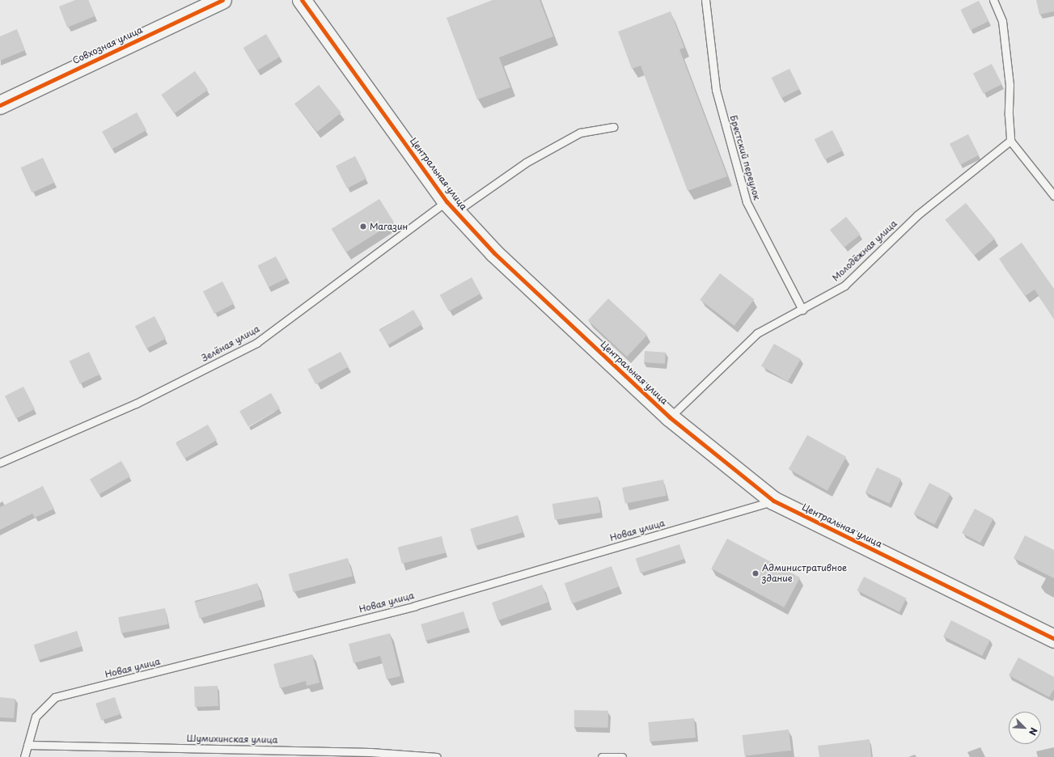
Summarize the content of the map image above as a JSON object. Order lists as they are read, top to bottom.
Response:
{
  "streets": {
    "street": ["Совхозная улица", "Центральная улица"],
    "lane": [
      "Брестский переулок",
      "Молодёжная улица",
      "Зелёная улица",
      "Новая улица",
      "Шумихинская улица"
    ]
  },
  "crossings": [
    ["Брестский переулок", "Молодёжная улица"],
    ["Центральная улица", "Молодёжная улица"],
    ["Центральная улица", "Зелёная улица"],
    ["Центральная улица", "Новая улица"],
    ["Новая улица", "Шумихинская улица"]
  ],
  "places": ["Магазин", "Административное здание"],
  "north": "bottom right"
}
